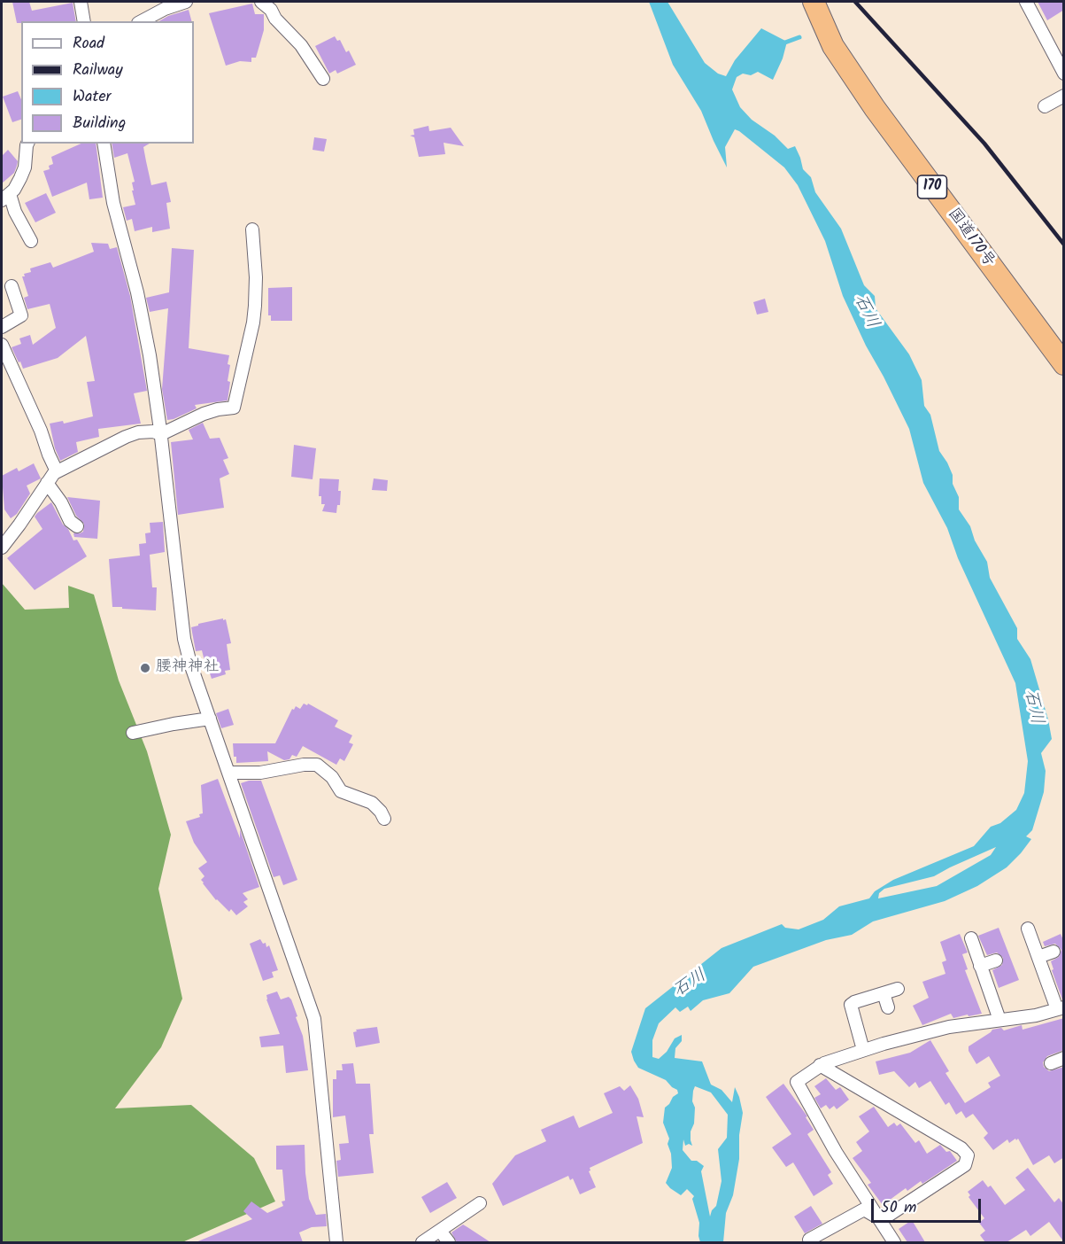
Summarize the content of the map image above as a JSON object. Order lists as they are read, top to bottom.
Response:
{
  "streets": {
    "highway": ["170", "国道170号"]
  },
  "water": ["石川"],
  "places": ["腰神神社"],
  "legend": [
    "Road",
    "Railway",
    "Water",
    "Building"
  ],
  "scale_bar": "50 m"
}
